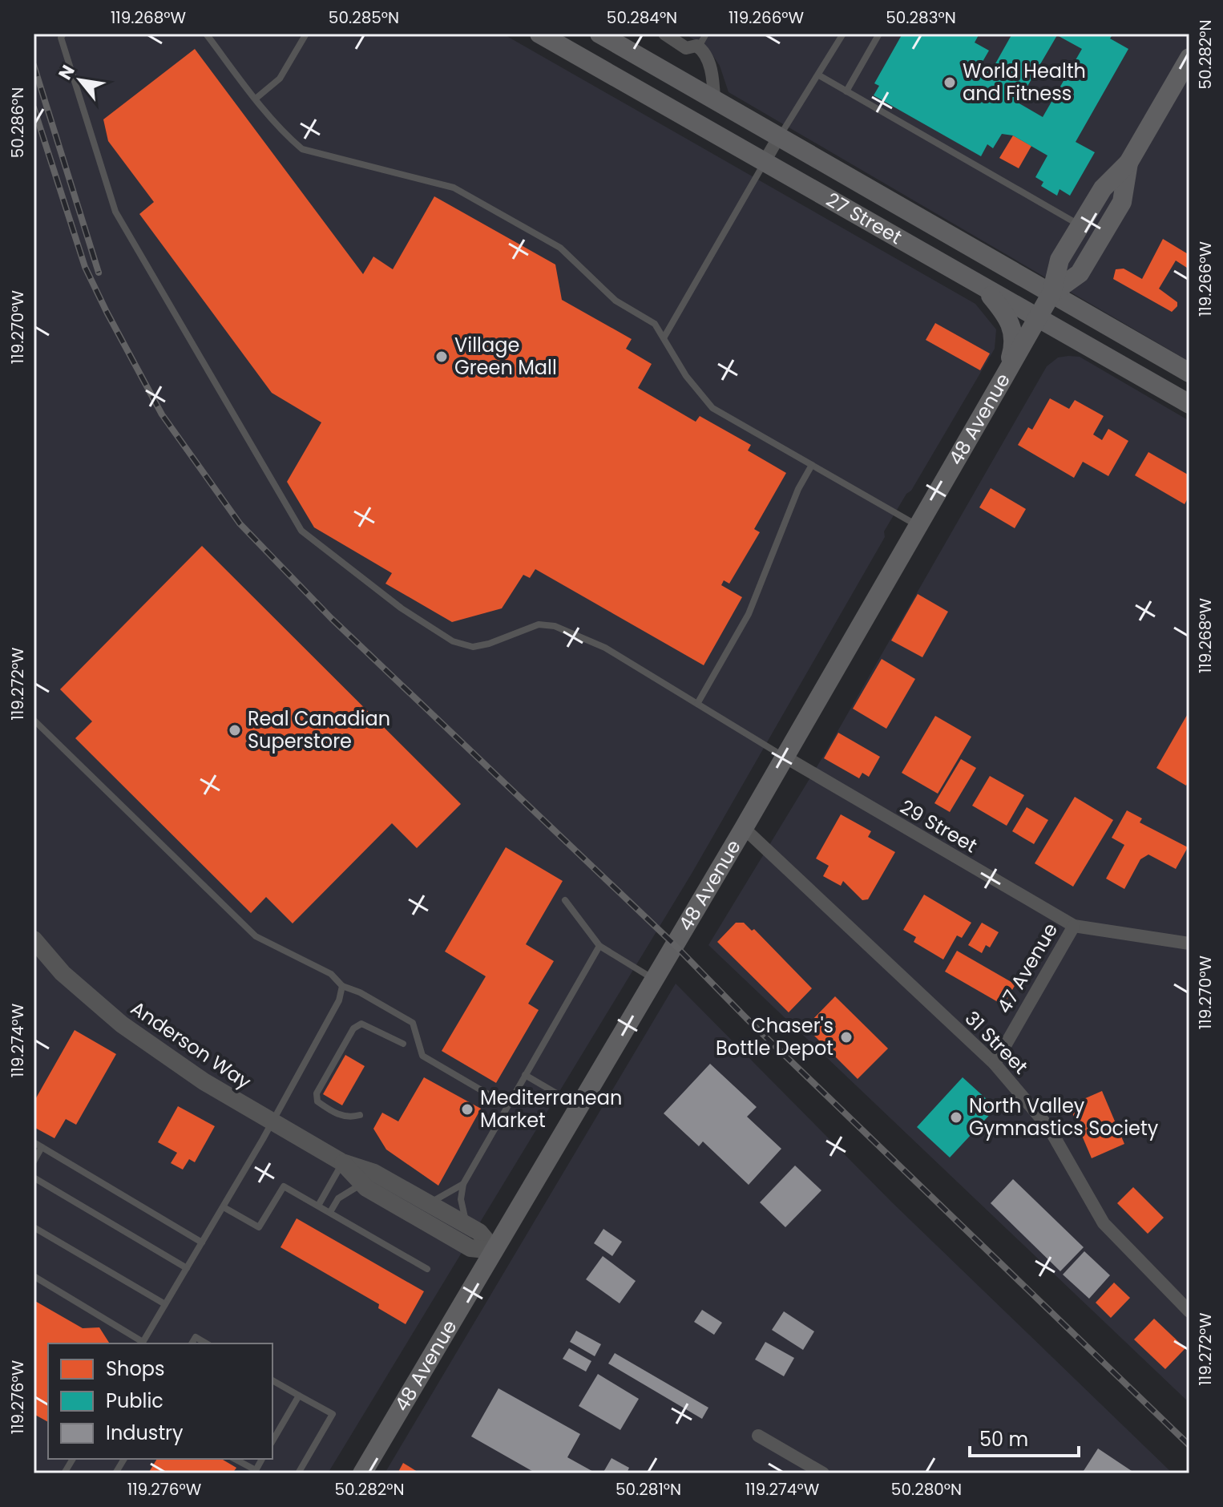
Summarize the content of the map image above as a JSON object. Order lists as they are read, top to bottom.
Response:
{
  "streets": {
    "main road": ["27 Street", "48 Avenue"],
    "street": [
      "29 Street",
      "47 Avenue",
      "31 Street",
      "Anderson Way"
    ]
  },
  "crossings": [
    ["27 Street", "48 Avenue"],
    ["48 Avenue", "29 Street"],
    ["48 Avenue", "31 Street"],
    ["48 Avenue", "Anderson Way"],
    ["29 Street", "47 Avenue"],
    ["47 Avenue", "31 Street"]
  ],
  "places": [
    "World Health and Fitness",
    "Village Green Mall",
    "Real Canadian Superstore",
    "Chaser's Bottle Depot",
    "Mediterranean Market",
    "North Valley Gymnastics Society"
  ],
  "legend": ["Shops", "Public", "Industry"],
  "scale_bar": "50 m",
  "north": "top left",
  "coordinates": [
    "119.268°W",
    "50.285°N",
    "50.284°N",
    "119.266°W",
    "50.283°N",
    "50.282°N",
    "50.286°N",
    "119.270°W",
    "119.272°W",
    "119.274°W",
    "119.276°W",
    "50.281°N",
    "50.280°N"
  ]
}
